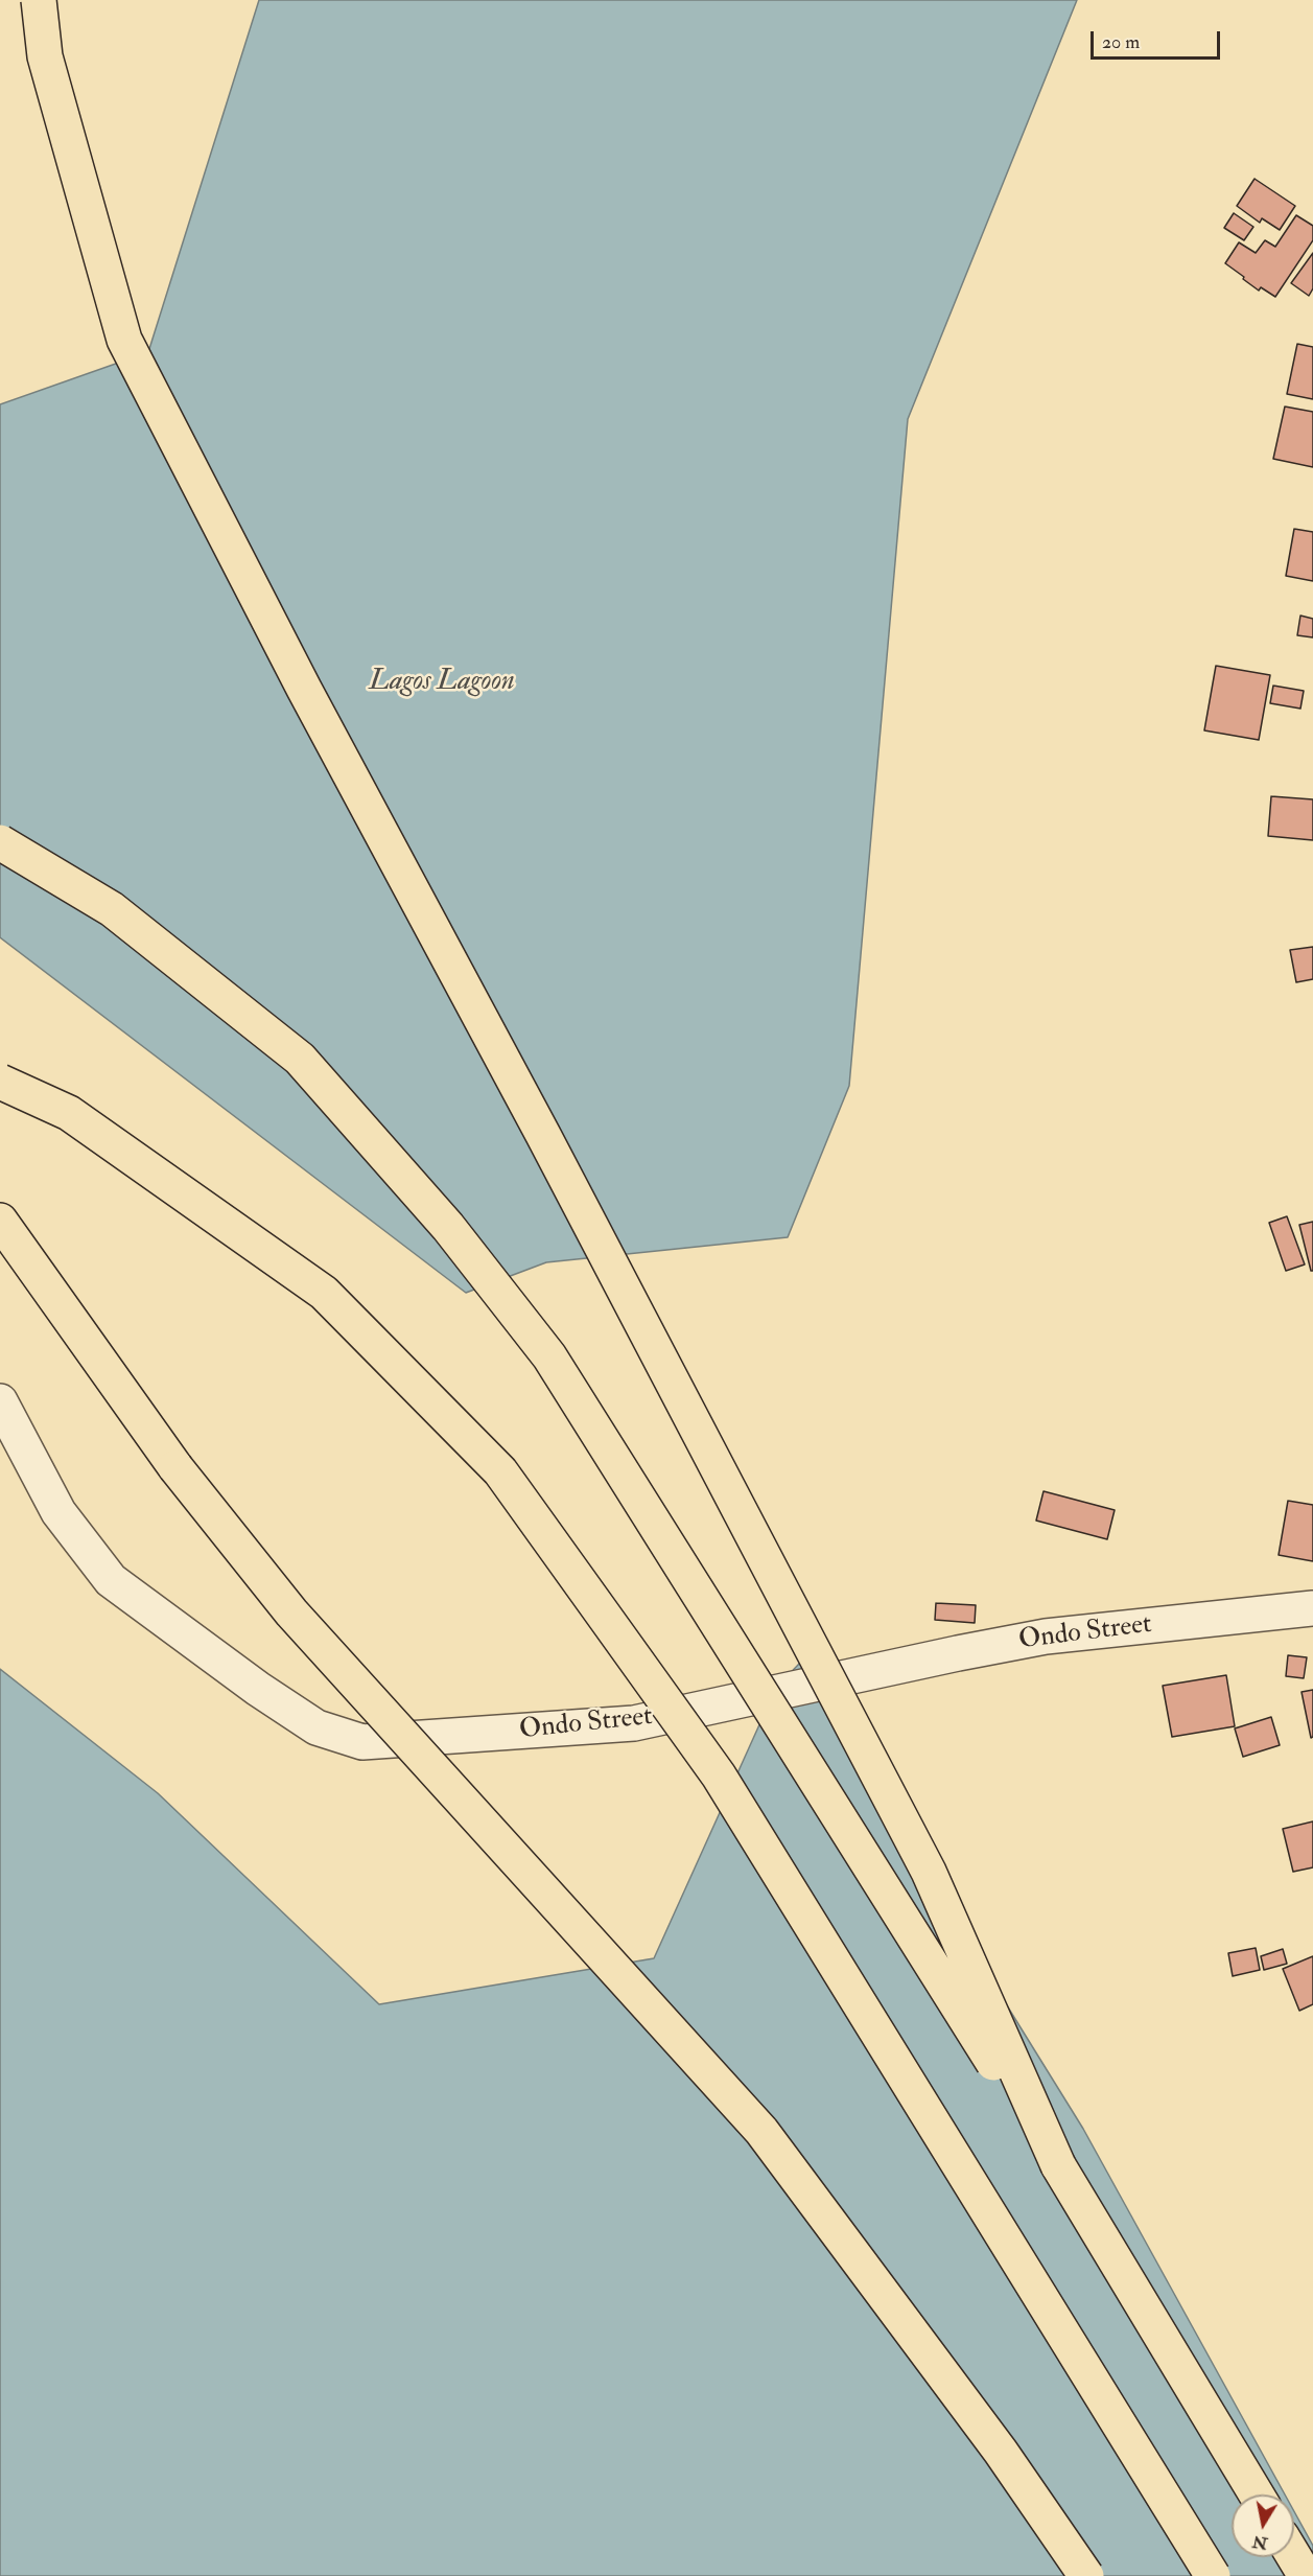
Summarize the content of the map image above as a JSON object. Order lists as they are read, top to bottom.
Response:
{
  "streets": {
    "street": ["Ondo Street"]
  },
  "water": ["Lagos Lagoon"],
  "scale_bar": "20 m",
  "north": "bottom"
}
